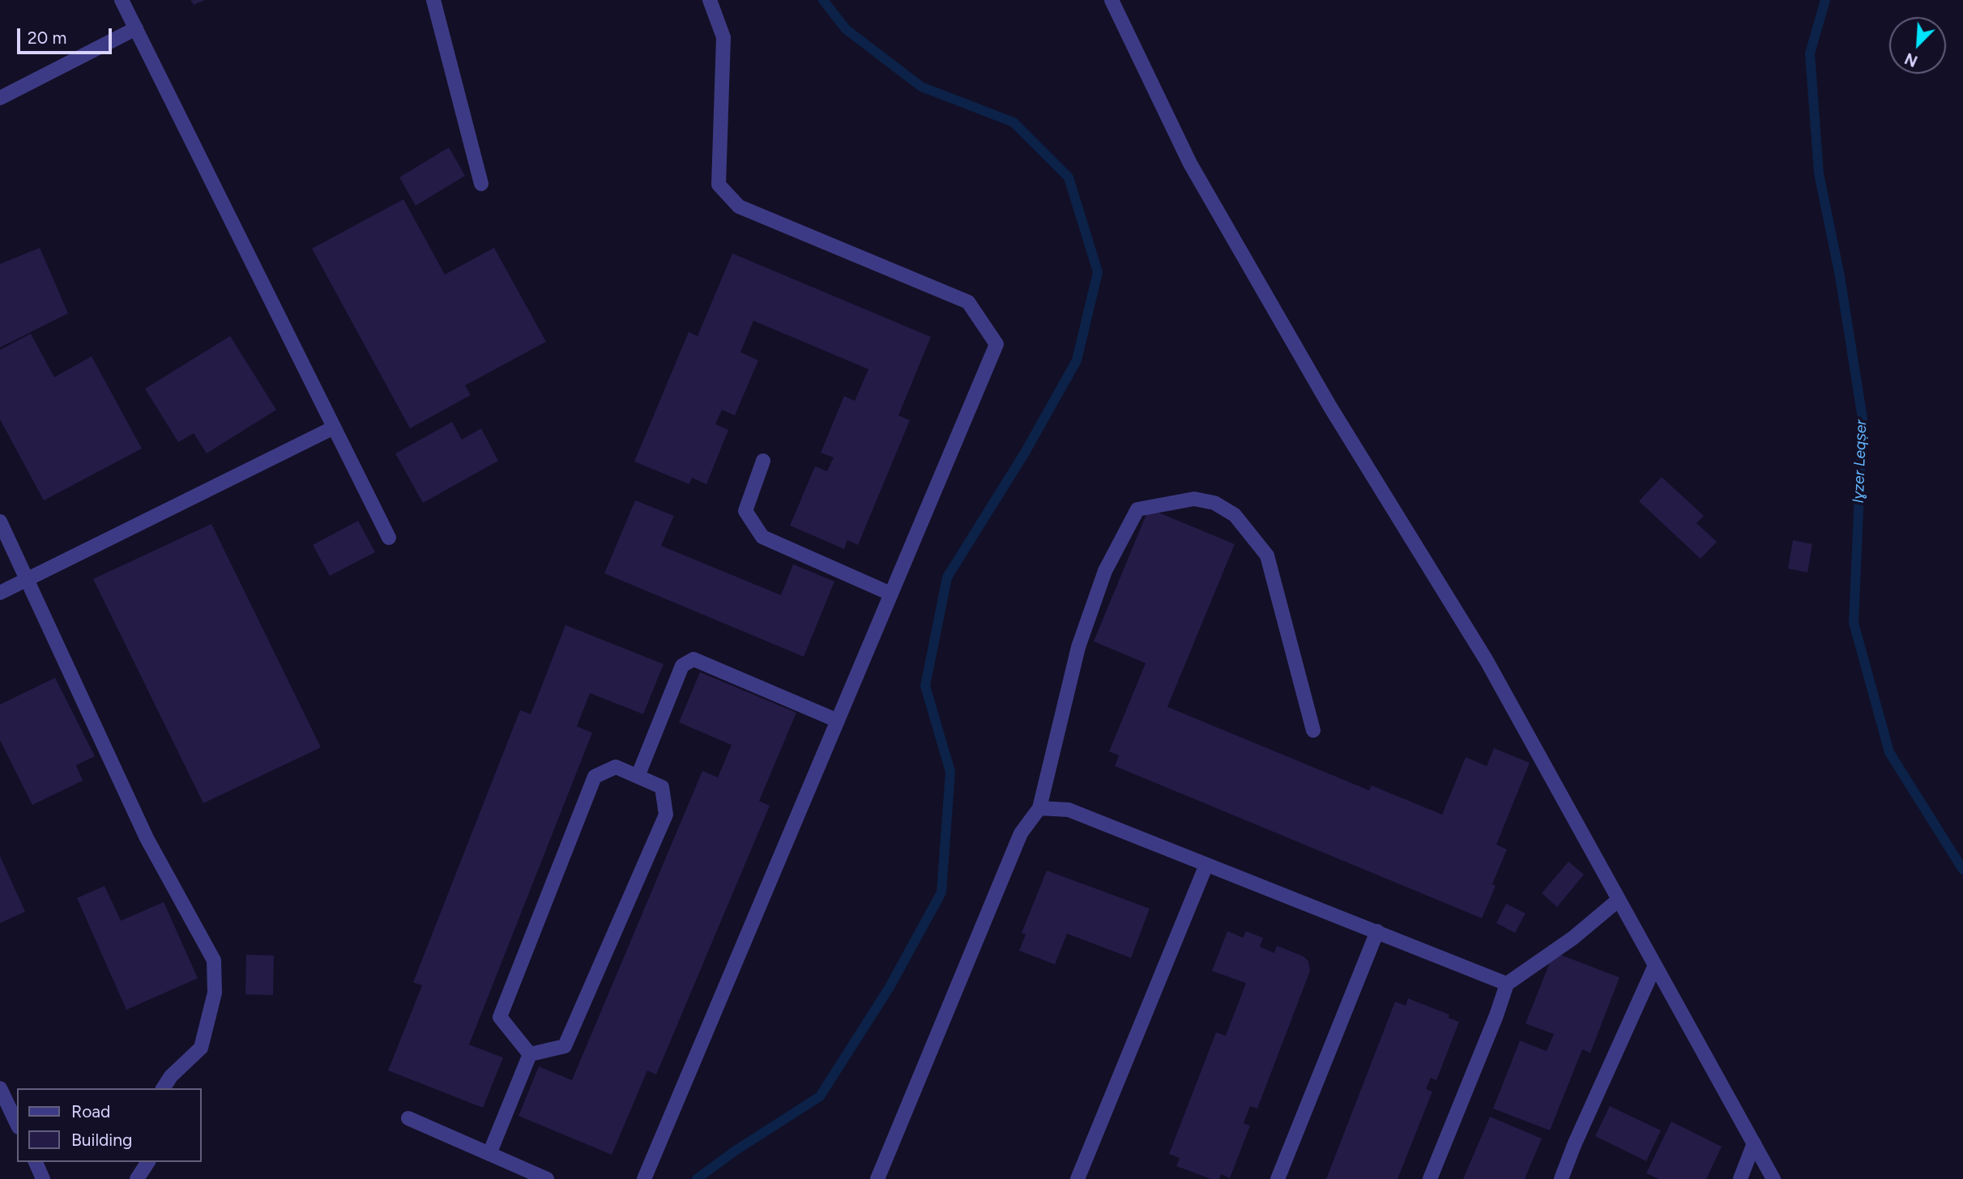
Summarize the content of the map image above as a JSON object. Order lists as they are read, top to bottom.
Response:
{
  "water": ["Iɣzer Leqṣer"],
  "legend": ["Road", "Building"],
  "scale_bar": "20 m",
  "north": "bottom left"
}
